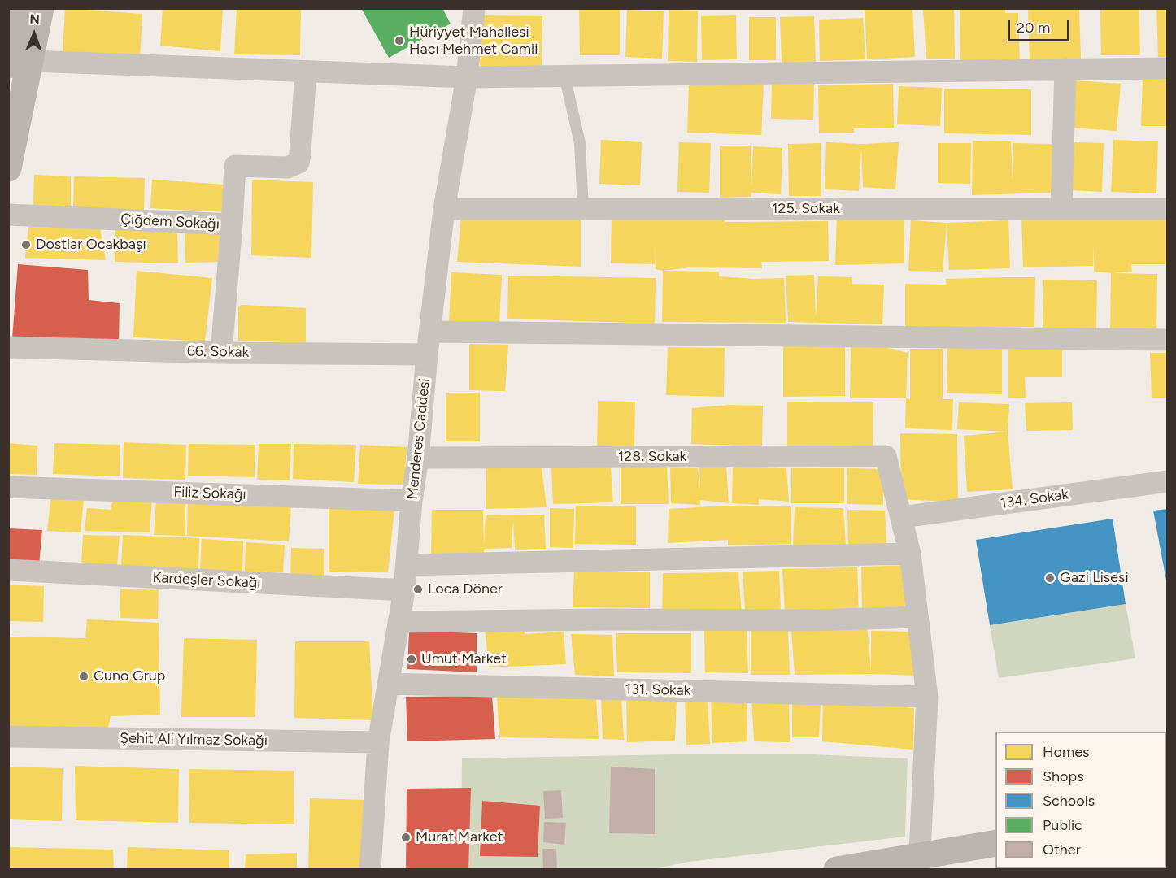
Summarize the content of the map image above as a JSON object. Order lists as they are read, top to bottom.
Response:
{
  "streets": {
    "street": [
      "125. Sokak",
      "Çiğdem Sokağı",
      "66. Sokak",
      "Menderes Caddesi",
      "128. Sokak",
      "Filiz Sokağı",
      "134. Sokak",
      "Kardeşler Sokağı",
      "131. Sokak",
      "Şehit Ali Yılmaz Sokağı"
    ]
  },
  "crossings": [
    ["125. Sokak", "Menderes Caddesi"],
    ["Çiğdem Sokağı", "66. Sokak"],
    ["66. Sokak", "Menderes Caddesi"],
    ["Menderes Caddesi", "128. Sokak"],
    ["Menderes Caddesi", "Filiz Sokağı"],
    ["Menderes Caddesi", "Kardeşler Sokağı"],
    ["Menderes Caddesi", "131. Sokak"],
    ["Menderes Caddesi", "Şehit Ali Yılmaz Sokağı"],
    ["128. Sokak", "134. Sokak"]
  ],
  "places": [
    "Hüriyyet Mahallesi Hacı Mehmet Camii",
    "Dostlar Ocakbaşı",
    "Gazi Lisesi",
    "Loca Döner",
    "Umut Market",
    "Cuno Grup",
    "Murat Market"
  ],
  "legend": [
    "Homes",
    "Shops",
    "Schools",
    "Public",
    "Other"
  ],
  "scale_bar": "20 m",
  "north": "top"
}
